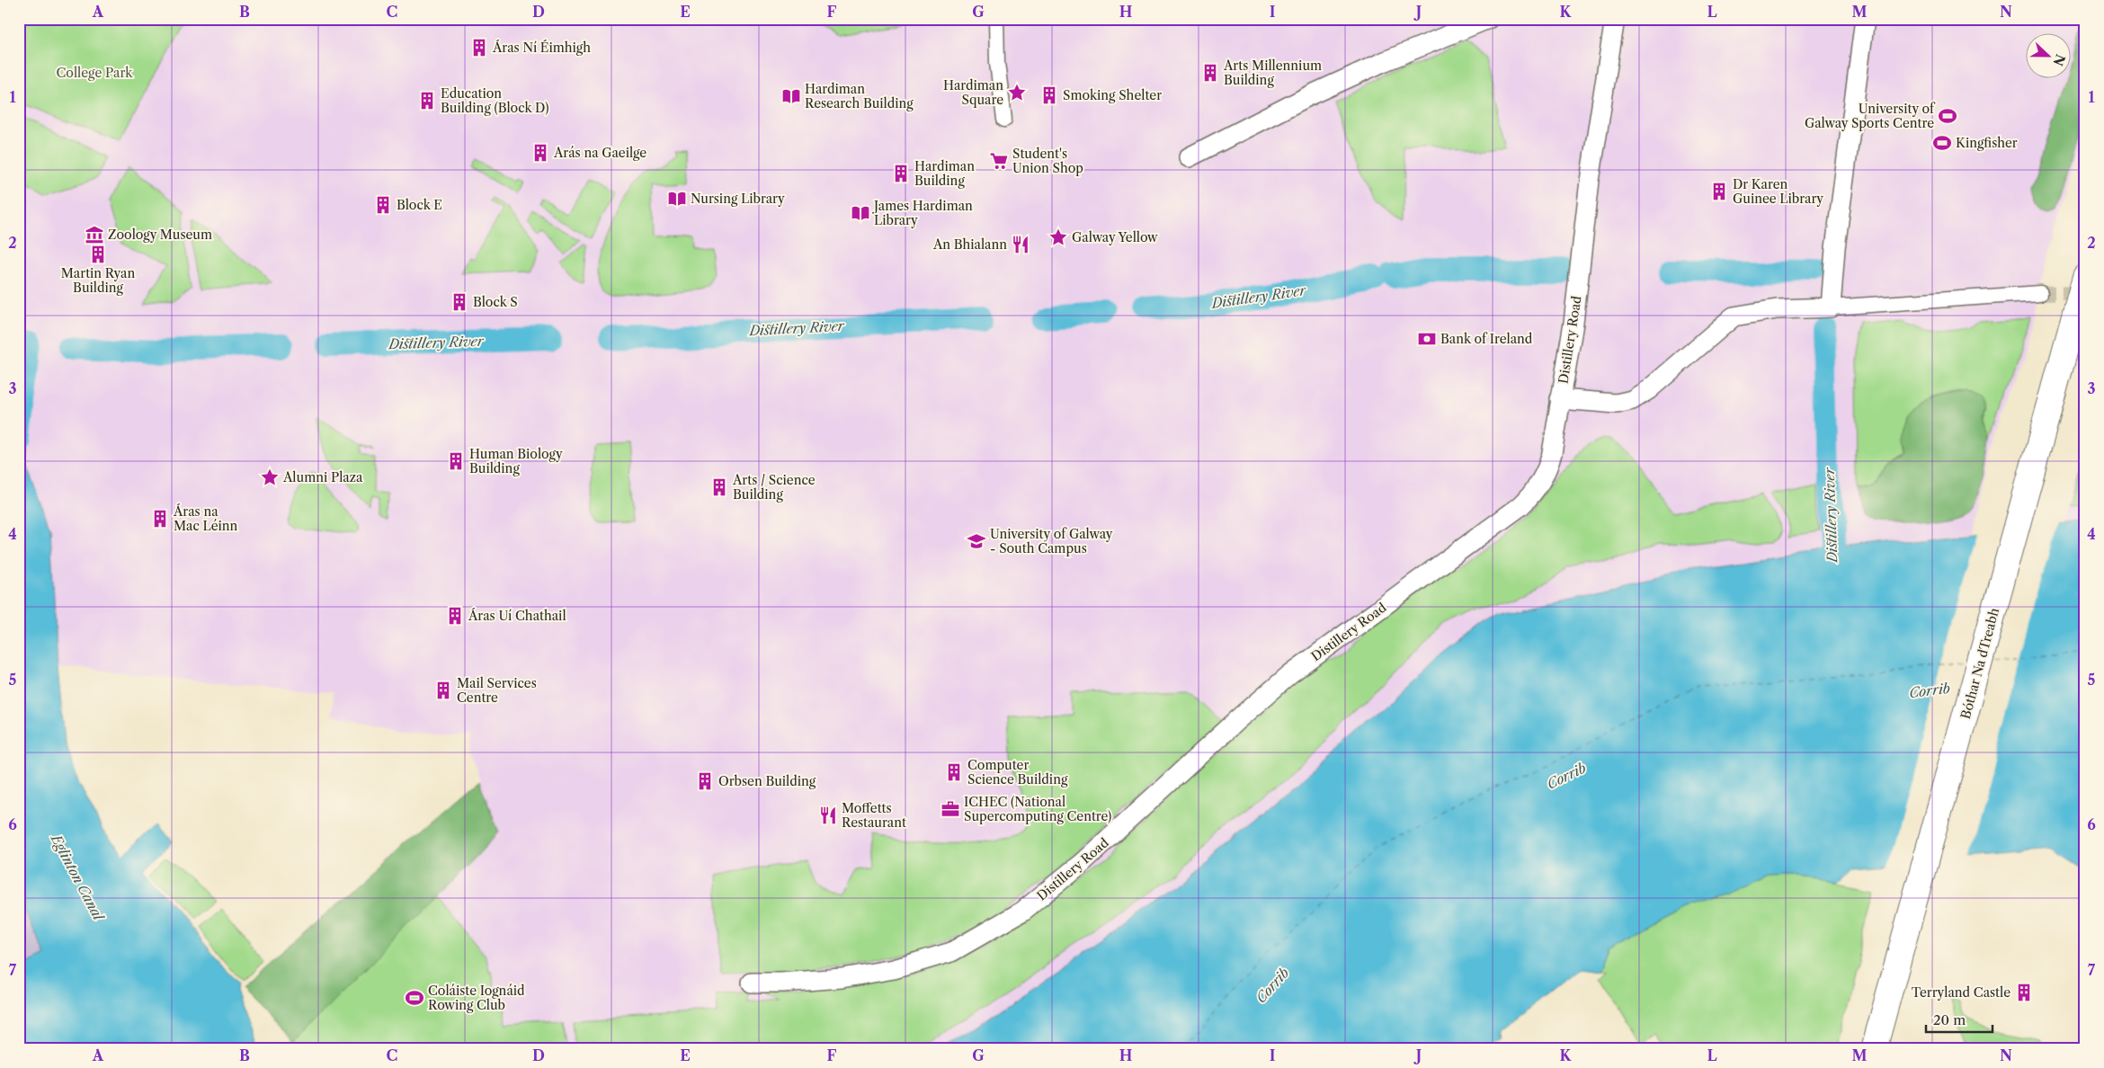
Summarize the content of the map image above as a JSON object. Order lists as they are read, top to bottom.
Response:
{
  "streets": {
    "highway": ["Bóthar Na dTreabh"],
    "street": ["Distillery Road"]
  },
  "water": ["Distillery River", "Corrib", "Eglinton Canal"],
  "parks": ["College Park"],
  "places": {
    "building": [
      "Áras Ní Éimhigh",
      "Arts Millennium Building",
      "Smoking Shelter",
      "Education Building (Block D)",
      "Arás na Gaeilge",
      "Hardiman Building",
      "Dr Karen Guinee Library",
      "Block E",
      "Martin Ryan Building",
      "Block S",
      "Human Biology Building",
      "Arts / Science Building",
      "Áras na Mac Léinn",
      "Áras Uí Chathail",
      "Mail Services Centre",
      "Computer Science Building",
      "Orbsen Building",
      "Terryland Castle"
    ],
    "place": ["Hardiman Square", "Galway Yellow", "Alumni Plaza"],
    "library": ["Hardiman Research Building", "Nursing Library", "James Hardiman Library"],
    "sports": ["University of Galway Sports Centre", "Kingfisher", "Coláiste Iognáid Rowing Club"],
    "supermarket": ["Student's Union Shop"],
    "museum": ["Zoology Museum"],
    "restaurant": ["An Bhialann", "Moffetts Restaurant"],
    "bank": ["Bank of Ireland"],
    "school or university": ["University of Galway - South Campus"],
    "office": ["ICHEC (National Supercomputing Centre)"]
  },
  "scale_bar": "20 m",
  "north": "right",
  "grid": {
    "columns": [
      "A",
      "B",
      "C",
      "D",
      "E",
      "F",
      "G",
      "H",
      "I",
      "J",
      "K",
      "L",
      "M",
      "N"
    ],
    "rows": [
      "1",
      "2",
      "3",
      "4",
      "5",
      "6",
      "7"
    ]
  }
}
